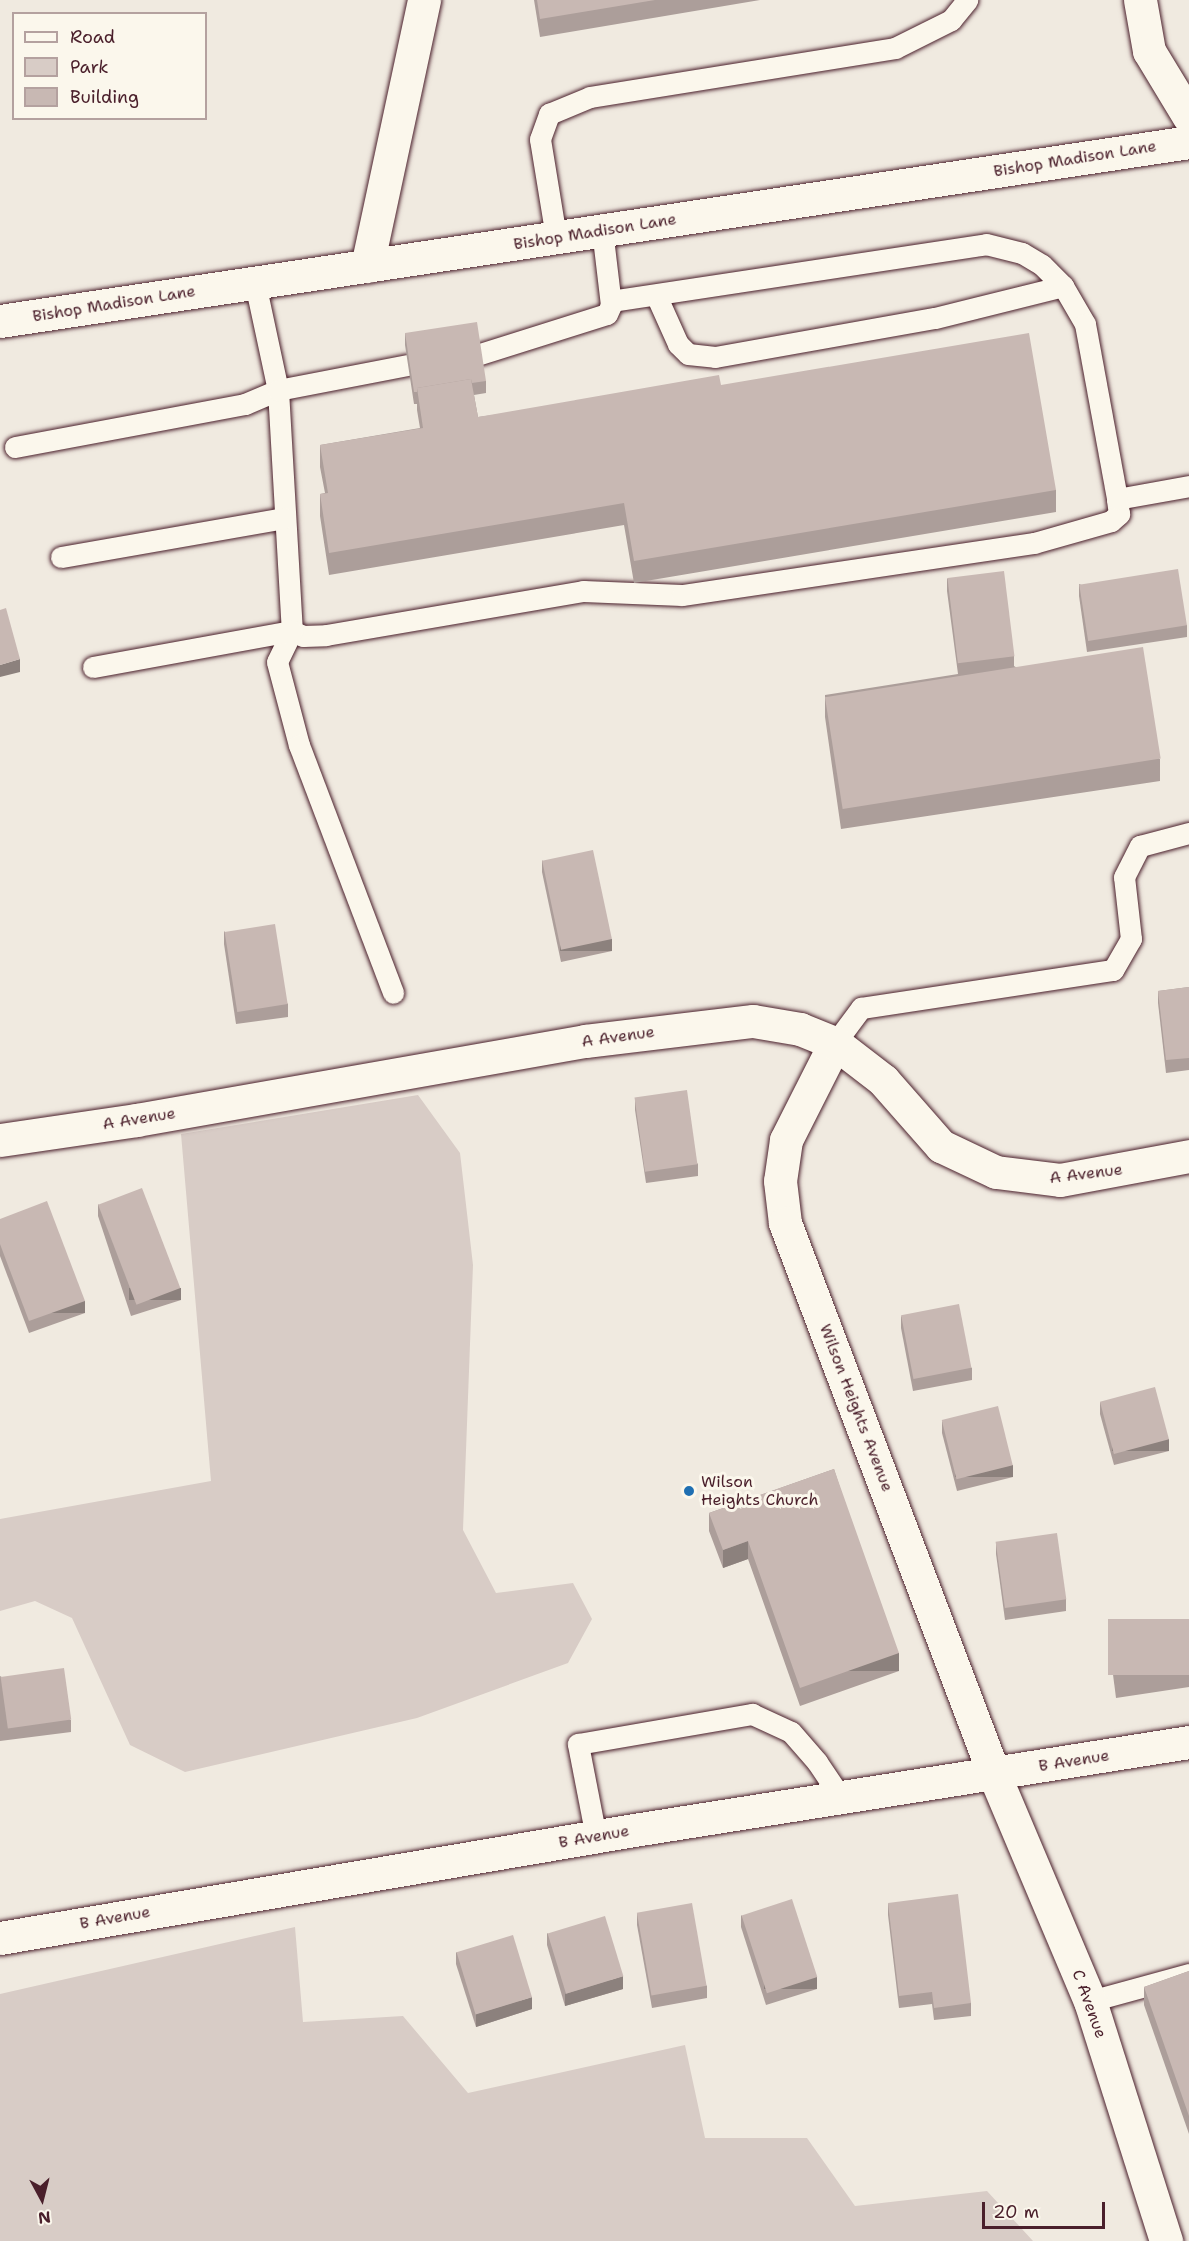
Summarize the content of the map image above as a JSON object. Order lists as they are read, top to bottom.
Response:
{
  "streets": {
    "street": [
      "Bishop Madison Lane",
      "A Avenue",
      "Wilson Heights Avenue",
      "B Avenue",
      "C Avenue"
    ]
  },
  "crossings": [
    ["A Avenue", "Wilson Heights Avenue"],
    ["Wilson Heights Avenue", "B Avenue"],
    ["Wilson Heights Avenue", "C Avenue"],
    ["B Avenue", "C Avenue"]
  ],
  "places": ["Wilson Heights Church"],
  "legend": ["Road", "Park", "Building"],
  "scale_bar": "20 m",
  "north": "bottom"
}
